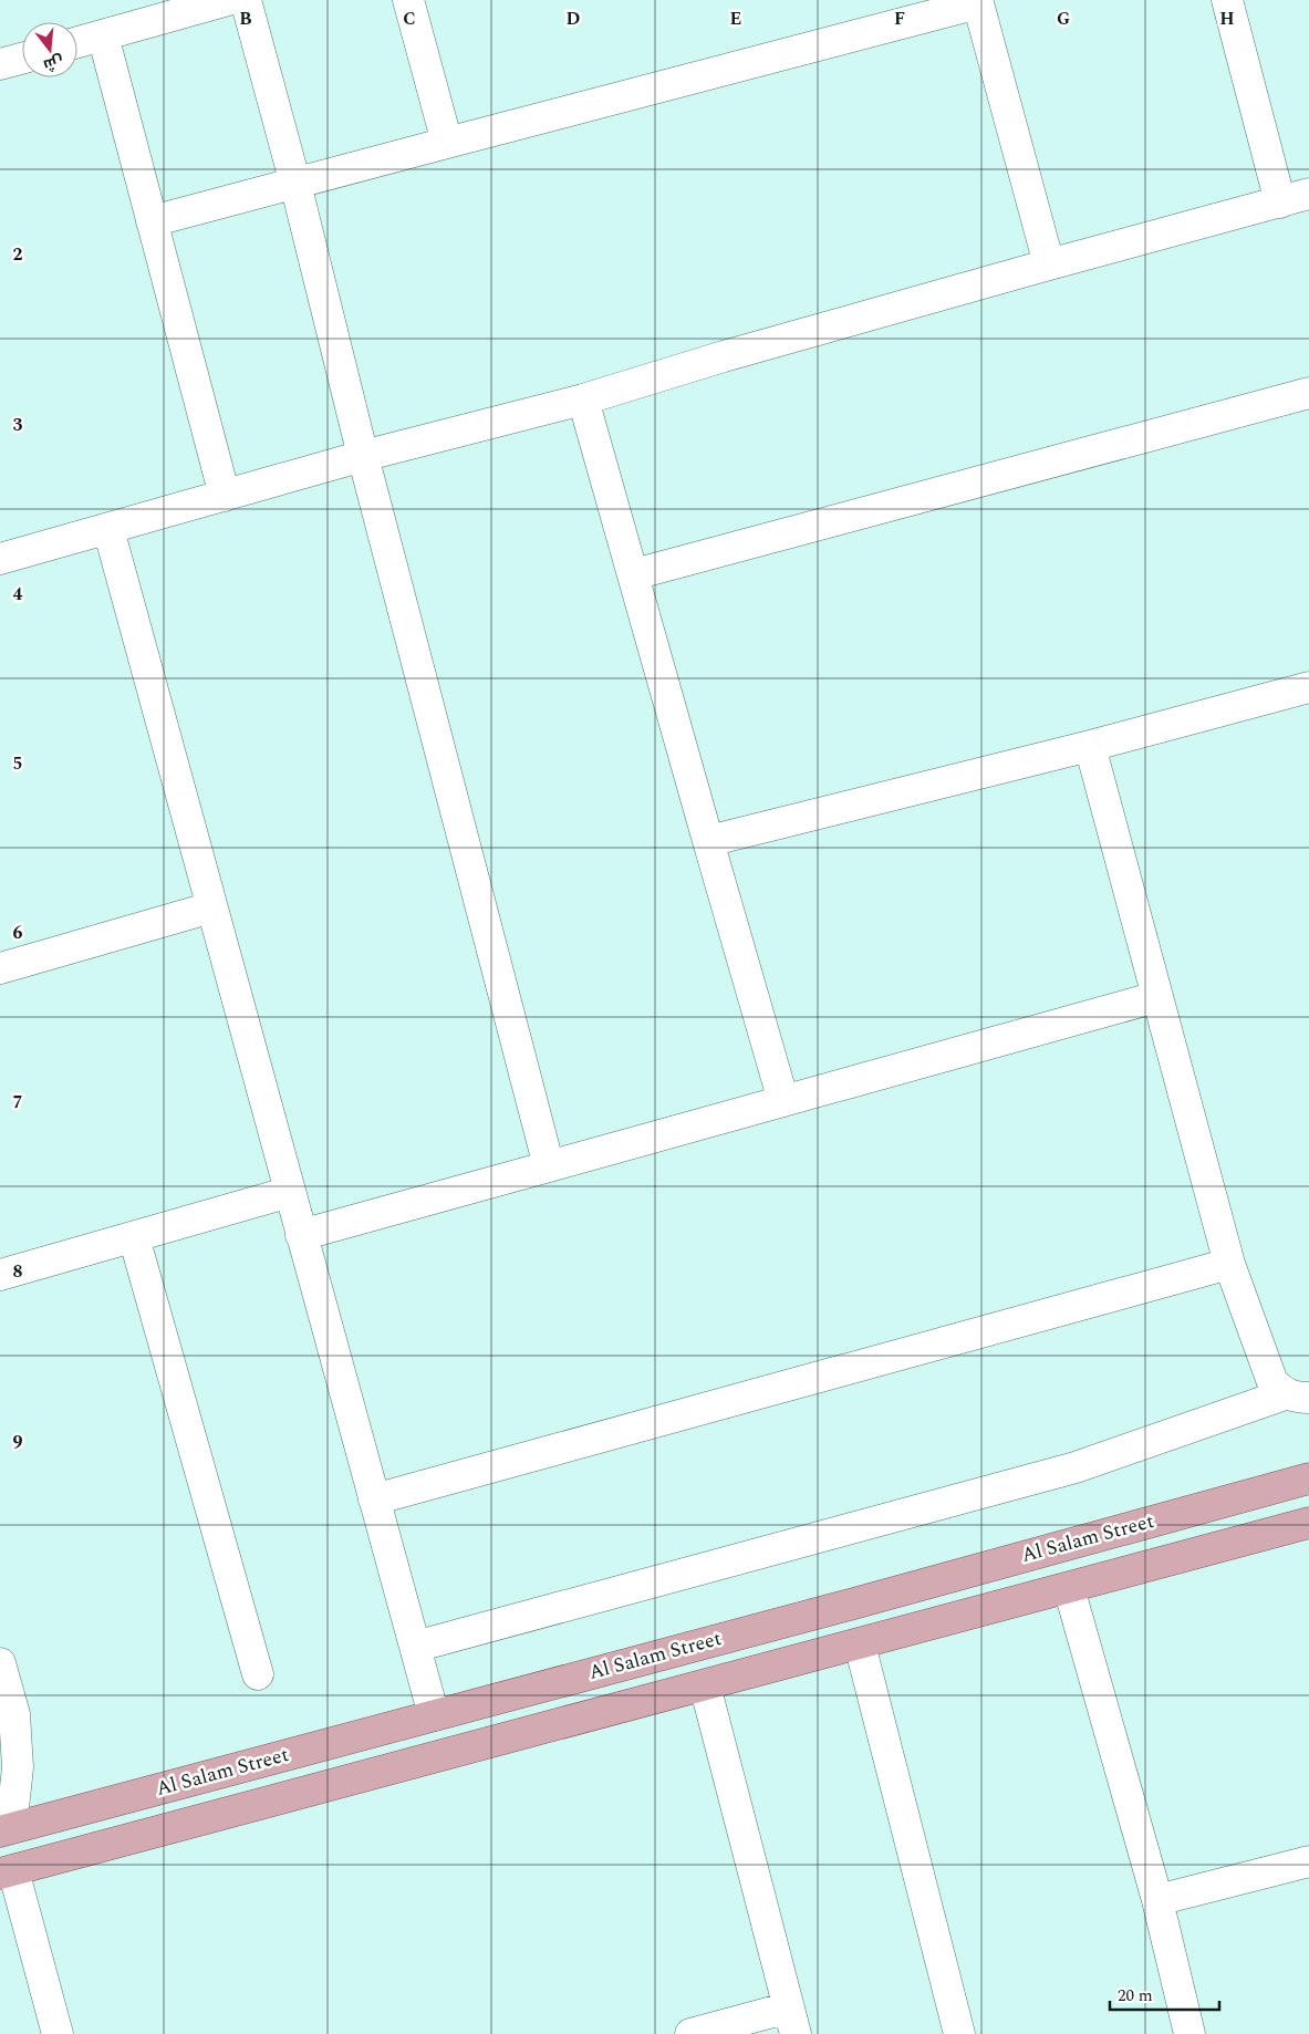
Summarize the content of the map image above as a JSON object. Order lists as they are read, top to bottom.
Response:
{
  "streets": {
    "main road": ["Al Salam Street"]
  },
  "scale_bar": "20 m",
  "north": "bottom",
  "grid": {
    "columns": [
      "B",
      "C",
      "D",
      "E",
      "F",
      "G",
      "H"
    ],
    "rows": [
      "2",
      "3",
      "4",
      "5",
      "6",
      "7",
      "8",
      "9"
    ]
  }
}
